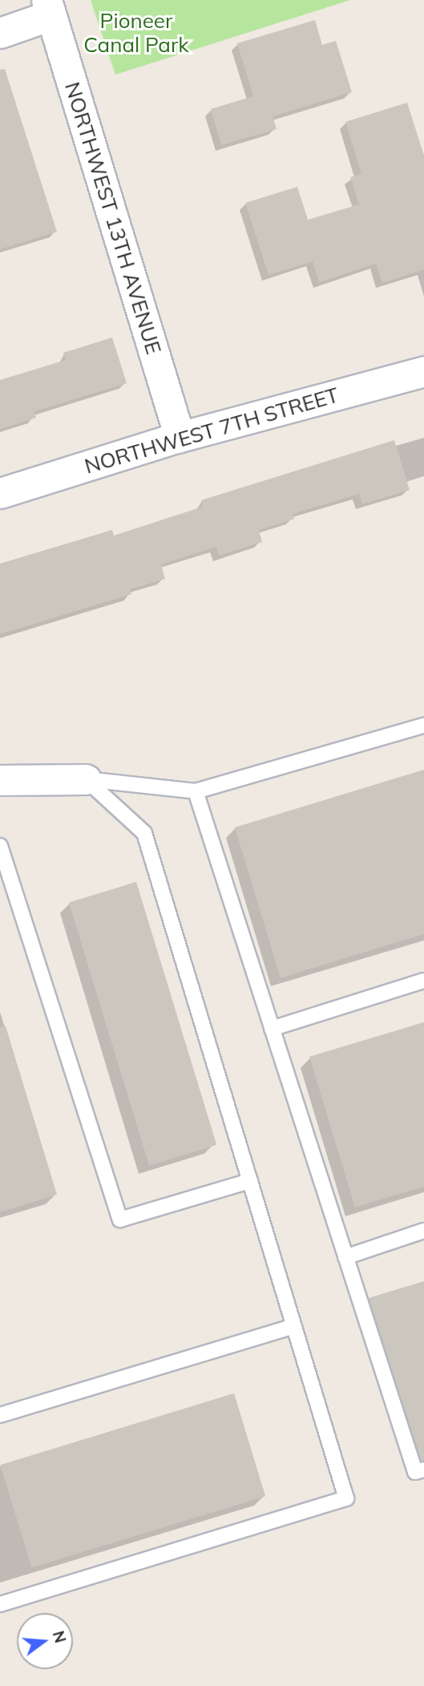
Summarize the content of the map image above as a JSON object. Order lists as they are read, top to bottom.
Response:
{
  "streets": {
    "street": ["NORTHWEST 13TH AVENUE", "NORTHWEST 7TH STREET"]
  },
  "crossings": [
    ["NORTHWEST 13TH AVENUE", "NORTHWEST 7TH STREET"]
  ],
  "parks": ["Pioneer Canal Park"],
  "north": "right"
}
